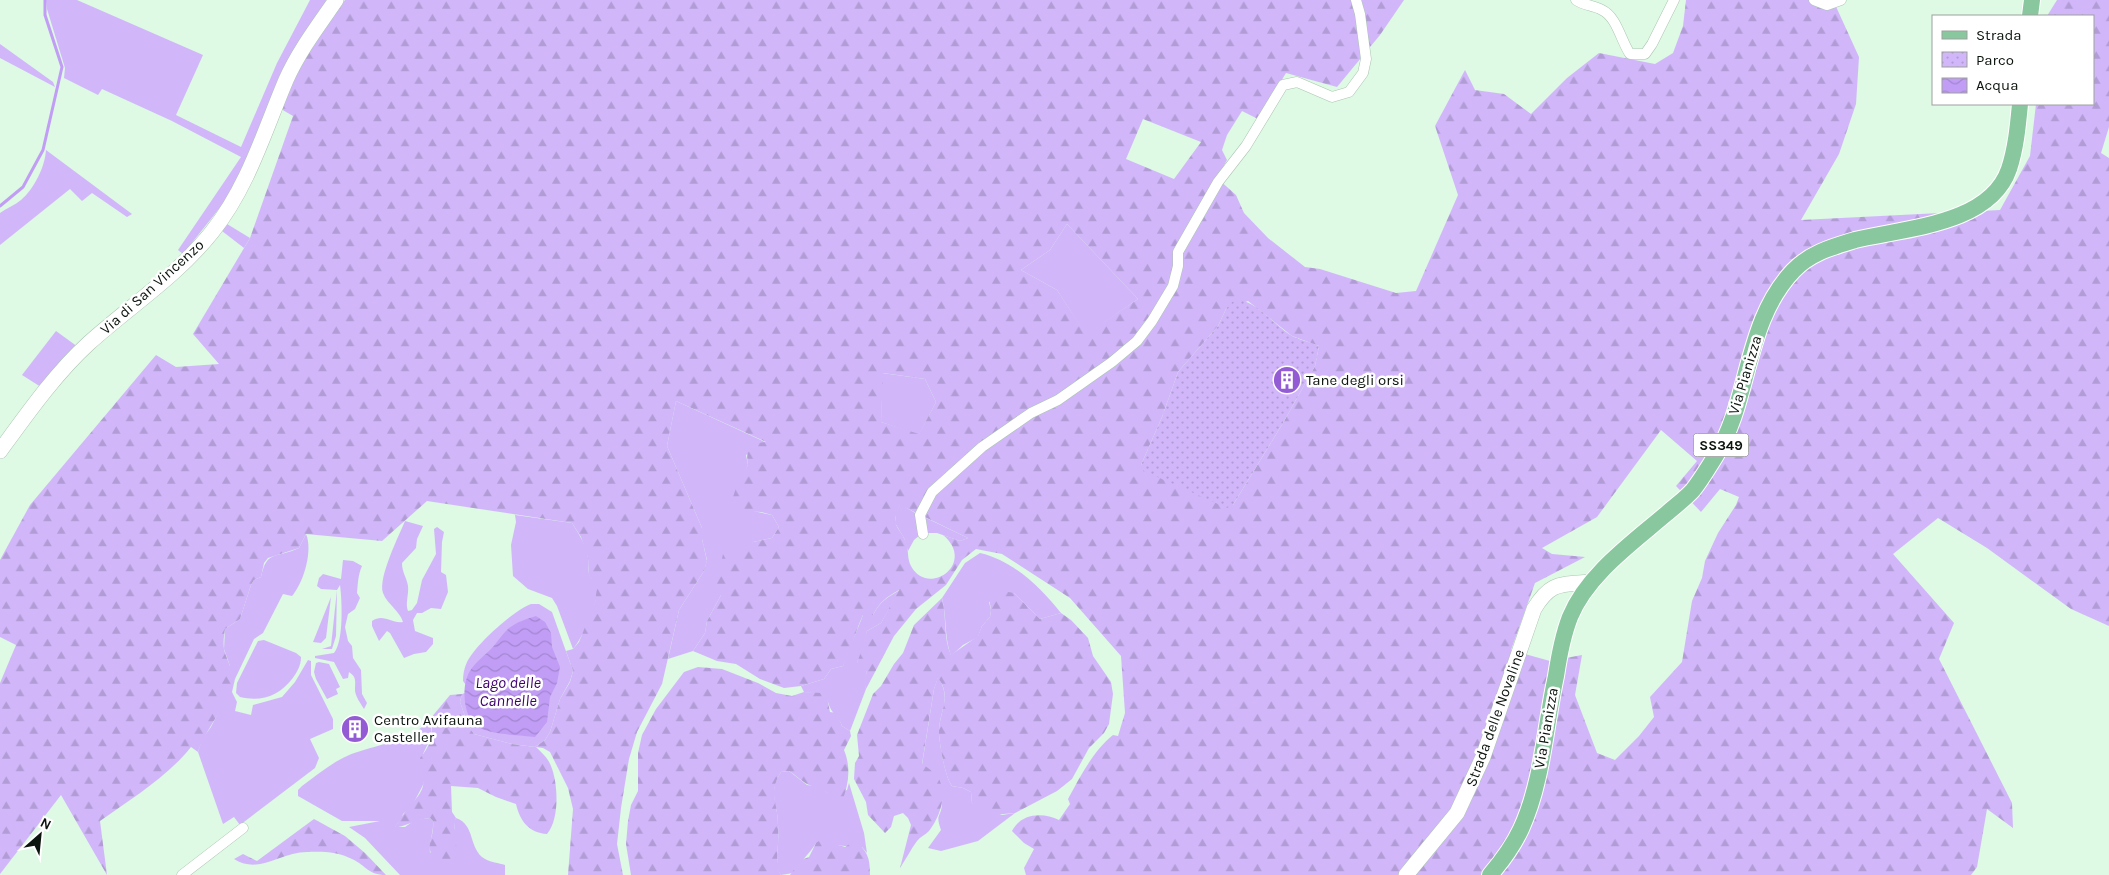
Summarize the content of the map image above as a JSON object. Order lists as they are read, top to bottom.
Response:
{
  "streets": {
    "main road": [
      "Via di San Vincenzo",
      "Via Pianizza",
      "SS349",
      "Strada delle Novaline"
    ]
  },
  "crossings": [
    ["Via Pianizza", "Strada delle Novaline"]
  ],
  "water": ["Lago delle Cannelle"],
  "places": {
    "building": ["Tane degli orsi", "Centro Avifauna Casteller"]
  },
  "legend": ["Strada", "Parco", "Acqua"],
  "north": "top right"
}
